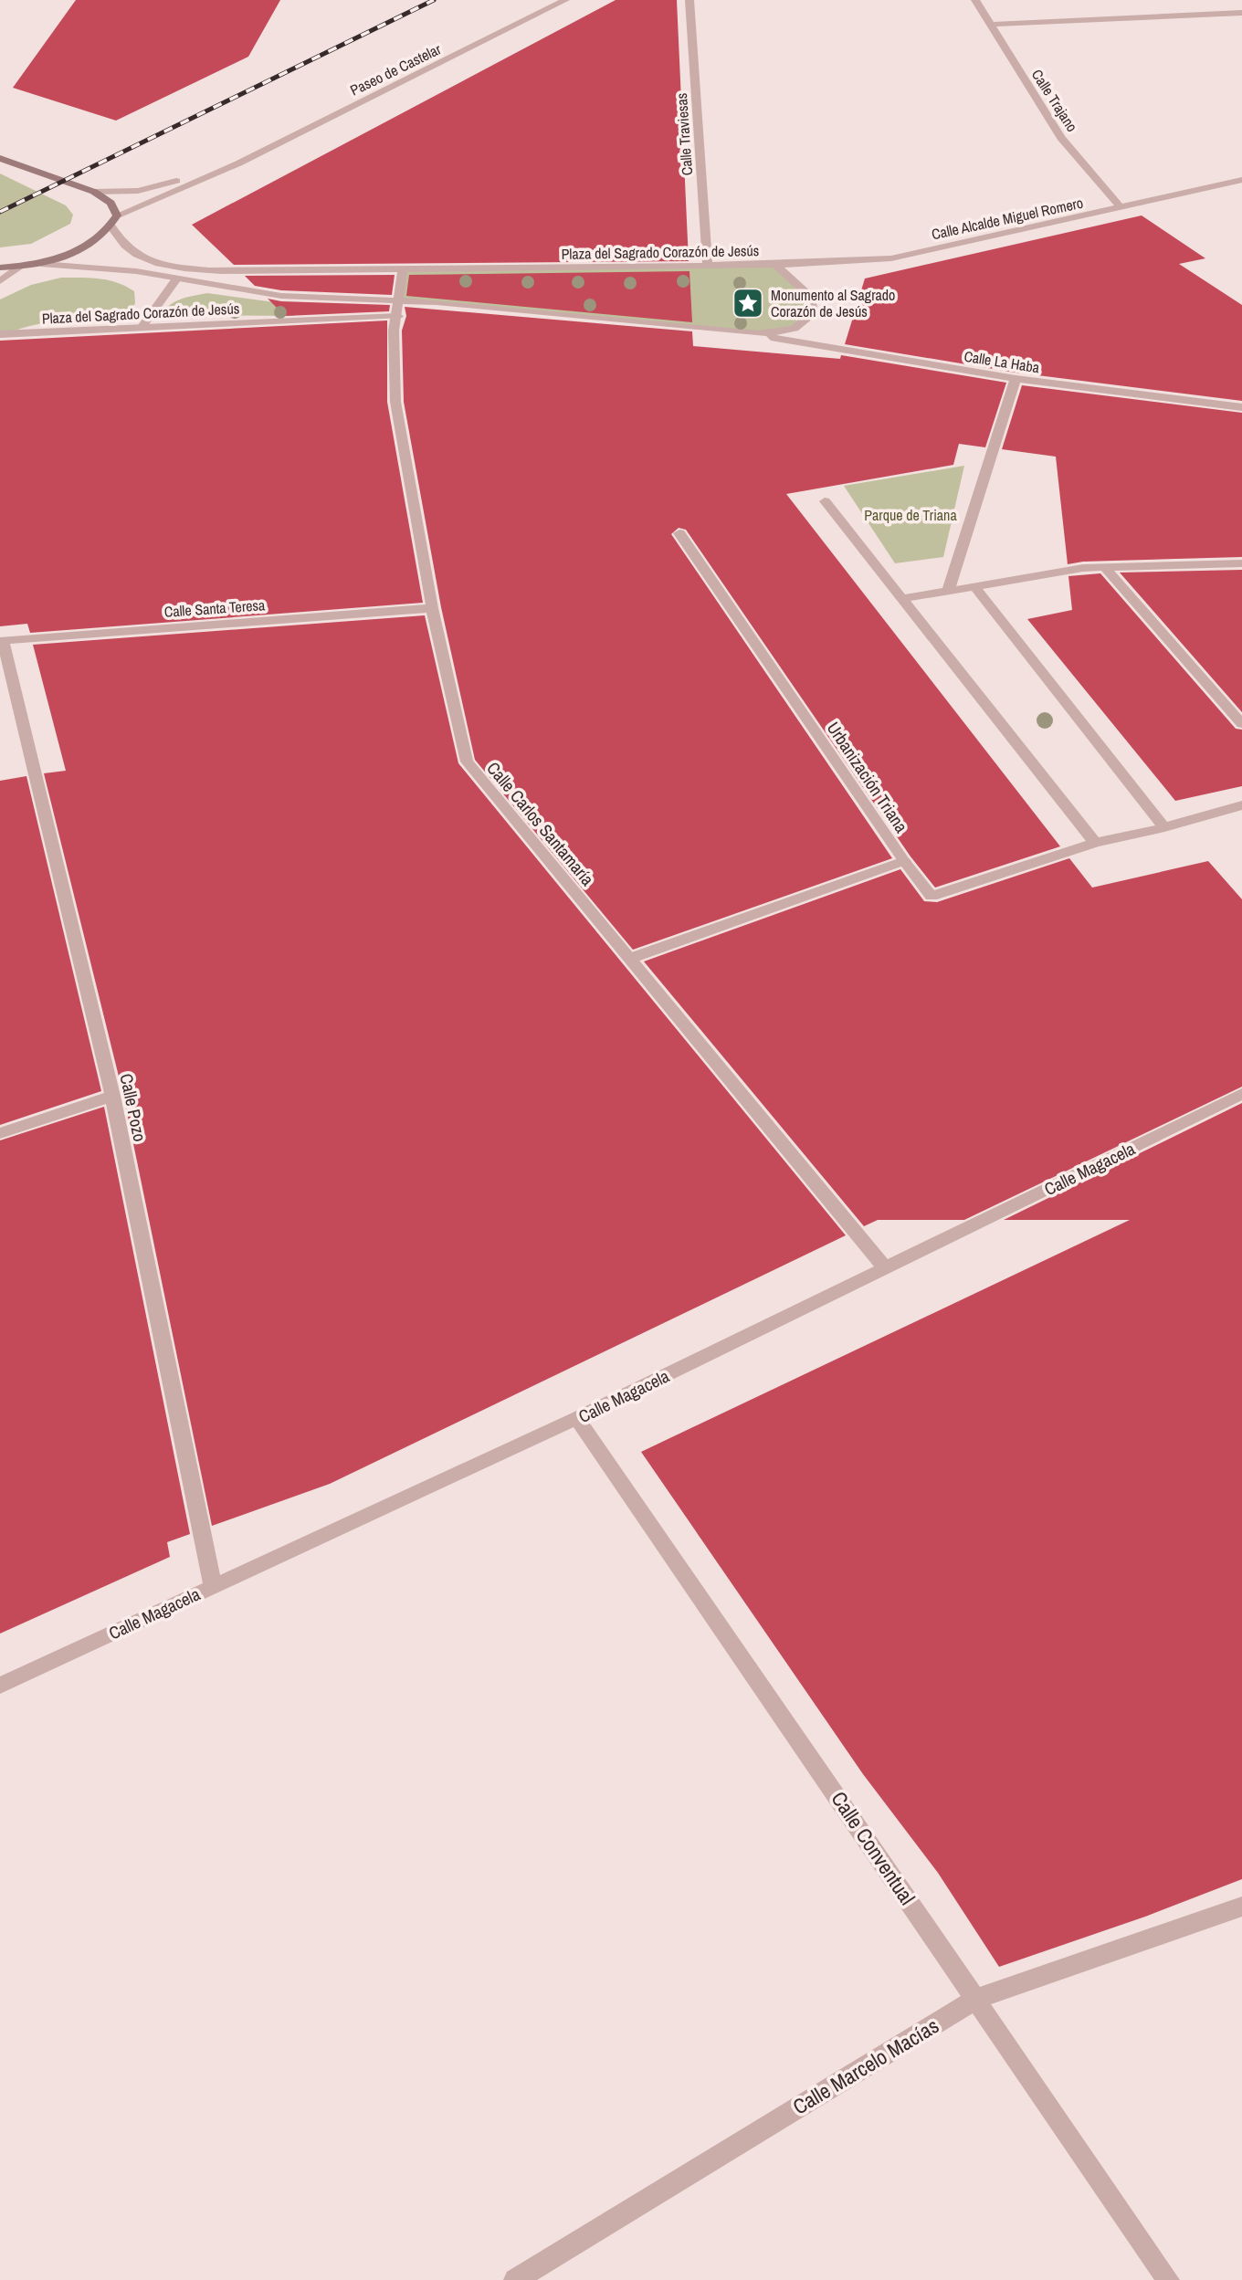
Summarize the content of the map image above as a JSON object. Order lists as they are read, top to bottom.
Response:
{
  "streets": {
    "street": [
      "Paseo de Castelar",
      "Calle Trajano",
      "Calle Traviesas",
      "Calle Alcalde Miguel Romero",
      "Plaza del Sagrado Corazón de Jesús",
      "Calle La Haba",
      "Calle Santa Teresa",
      "Urbanización Triana",
      "Calle Carlos Santamaría",
      "Calle Pozo",
      "Calle Magacela",
      "Calle Conventual",
      "Calle Marcelo Macías"
    ]
  },
  "crossings": [
    ["Calle Trajano", "Calle Alcalde Miguel Romero"],
    ["Calle Traviesas", "Plaza del Sagrado Corazón de Jesús"],
    ["Calle Alcalde Miguel Romero", "Plaza del Sagrado Corazón de Jesús"],
    ["Plaza del Sagrado Corazón de Jesús", "Calle La Haba"],
    ["Plaza del Sagrado Corazón de Jesús", "Calle Carlos Santamaría"],
    ["Calle Santa Teresa", "Calle Carlos Santamaría"],
    ["Calle Santa Teresa", "Calle Pozo"],
    ["Calle Carlos Santamaría", "Calle Magacela"],
    ["Calle Pozo", "Calle Magacela"],
    ["Calle Magacela", "Calle Conventual"],
    ["Calle Conventual", "Calle Marcelo Macías"]
  ],
  "parks": ["Parque de Triana"],
  "places": {
    "place": ["Monumento al Sagrado Corazón de Jesús"]
  }
}
